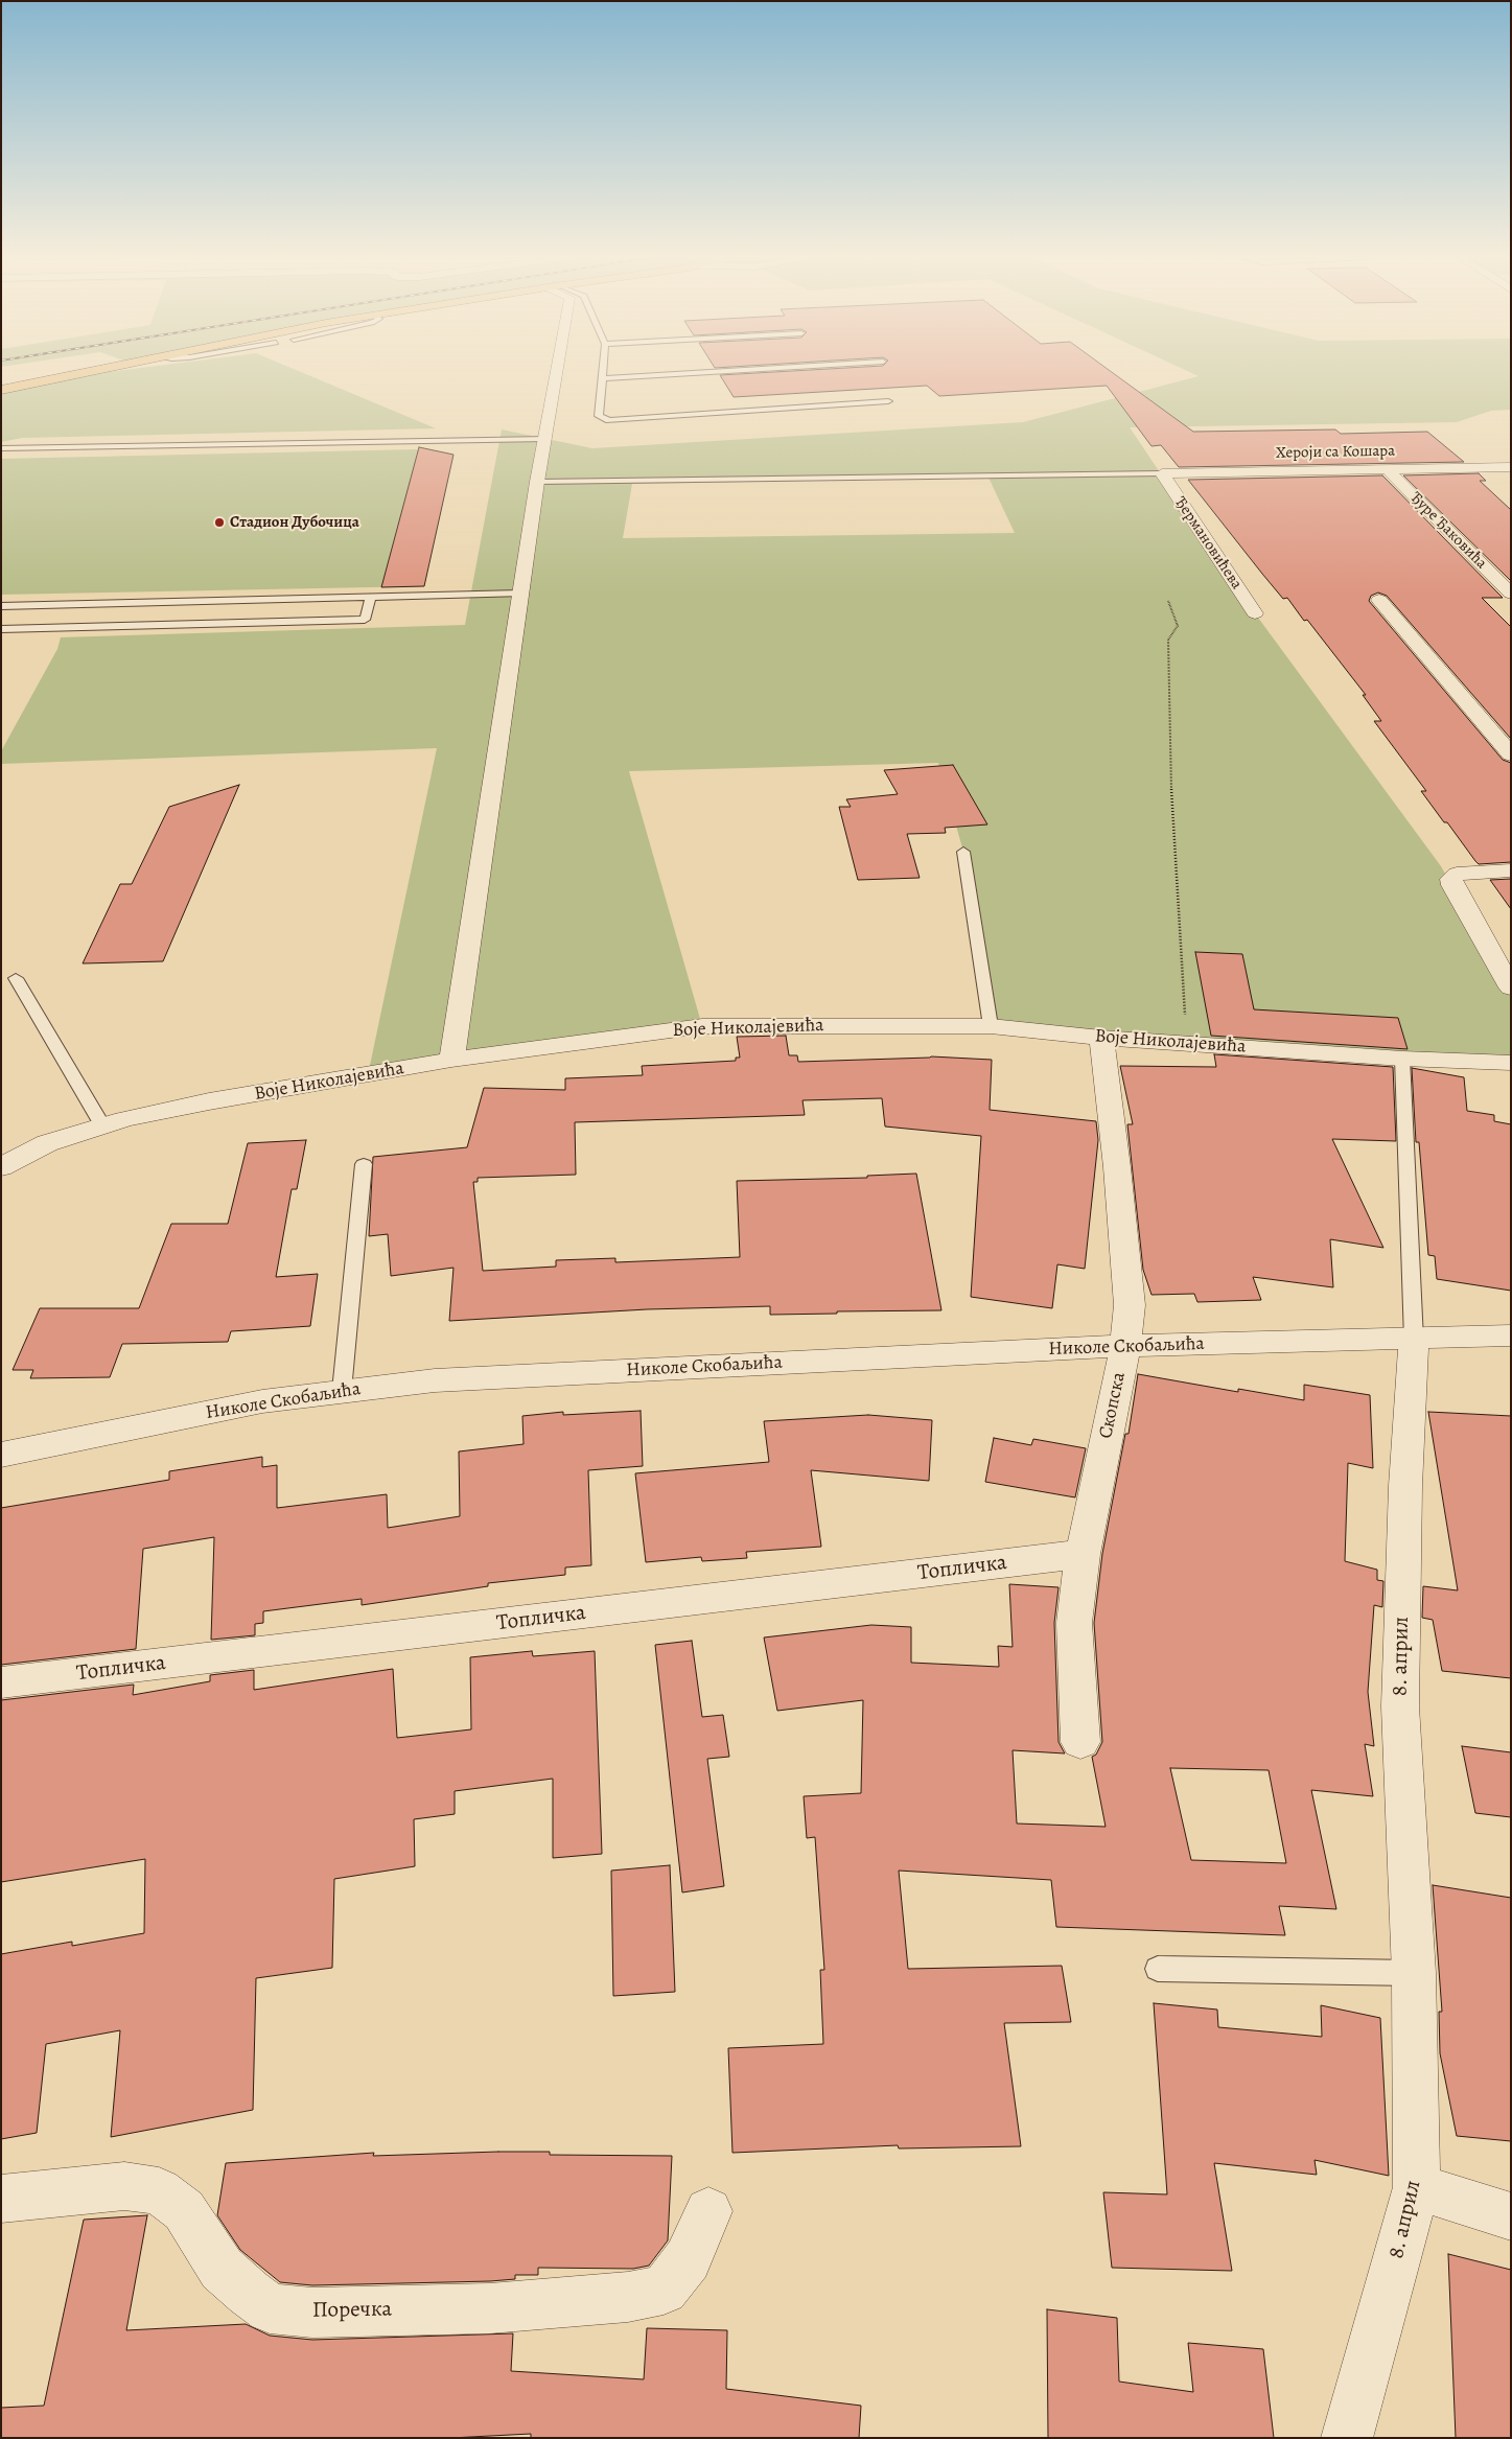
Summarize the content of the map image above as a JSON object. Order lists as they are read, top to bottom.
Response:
{
  "streets": {
    "street": [
      "Хероји са Кошара",
      "Ђуре Ђаковића",
      "Ђермановићева",
      "Воје Николајевића",
      "Николе Скобаљића",
      "Скопска",
      "Топличка",
      "8. април",
      "Поречка"
    ]
  },
  "crossings": [
    ["Хероји са Кошара", "Ђуре Ђаковића"],
    ["Хероји са Кошара", "Ђермановићева"],
    ["Воје Николајевића", "Скопска"],
    ["Николе Скобаљића", "Скопска"],
    ["Николе Скобаљића", "8. април"],
    ["Скопска", "Топличка"]
  ],
  "places": ["Стадион Дубочица"]
}
